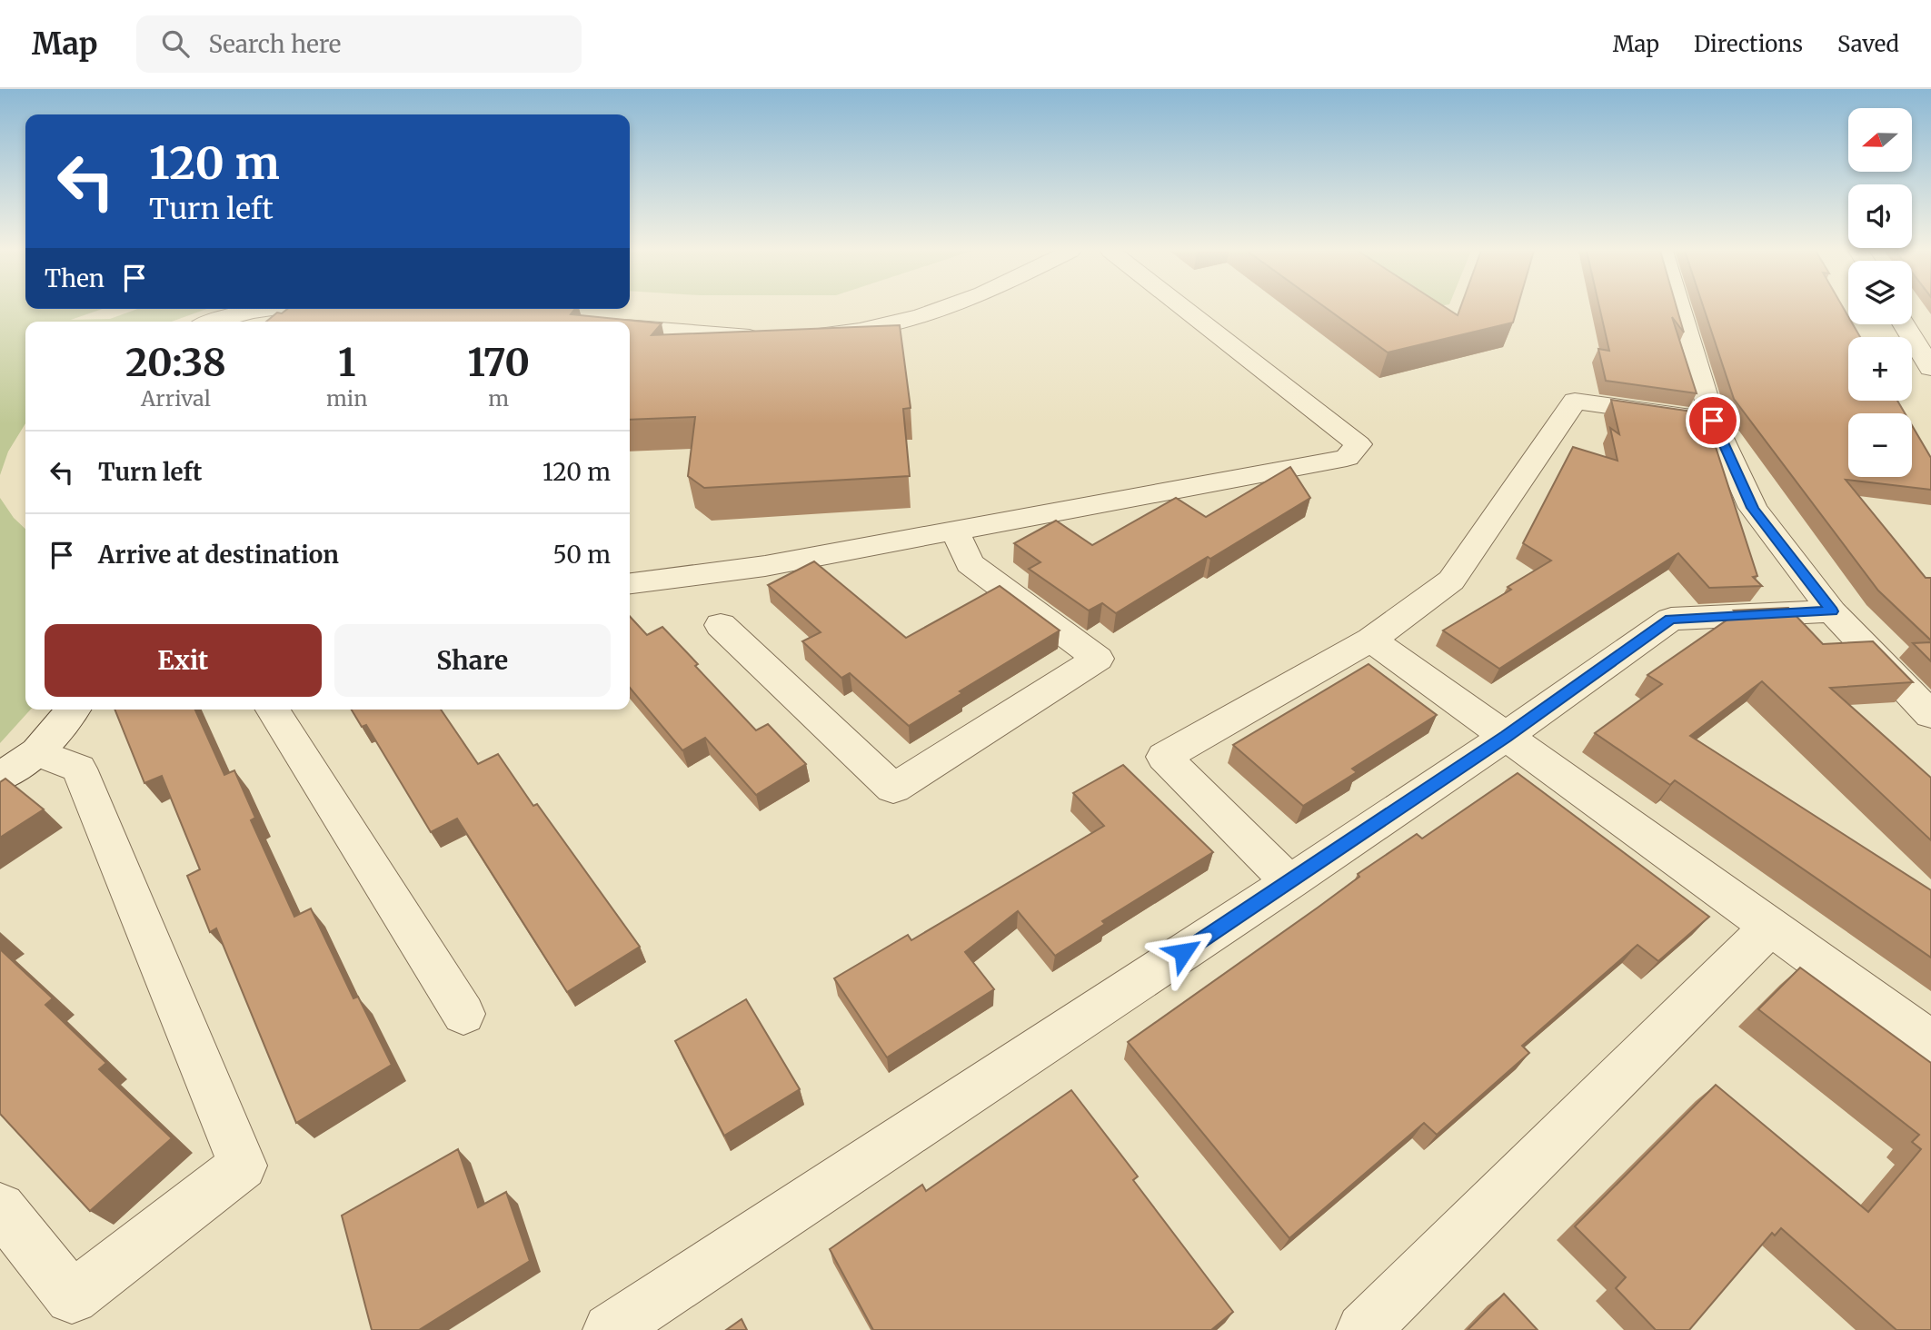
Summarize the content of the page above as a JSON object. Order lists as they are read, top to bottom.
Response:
{
  "north": "left",
  "page": {
    "header": "Map",
    "search": "Search here",
    "nav": ["Map", "Directions", "Saved"],
    "map_buttons": ["+", "−"],
    "turn": ["120 m", "Turn left"],
    "then": "Then",
    "eta": [
      "20:38",
      "Arrival",
      "1",
      "min",
      "170",
      "m"
    ],
    "list": [
      {
        "name": "Turn left",
        "value": "120 m"
      },
      {
        "name": "Arrive at destination",
        "value": "50 m"
      }
    ],
    "buttons": ["Exit", "Share"]
  }
}
